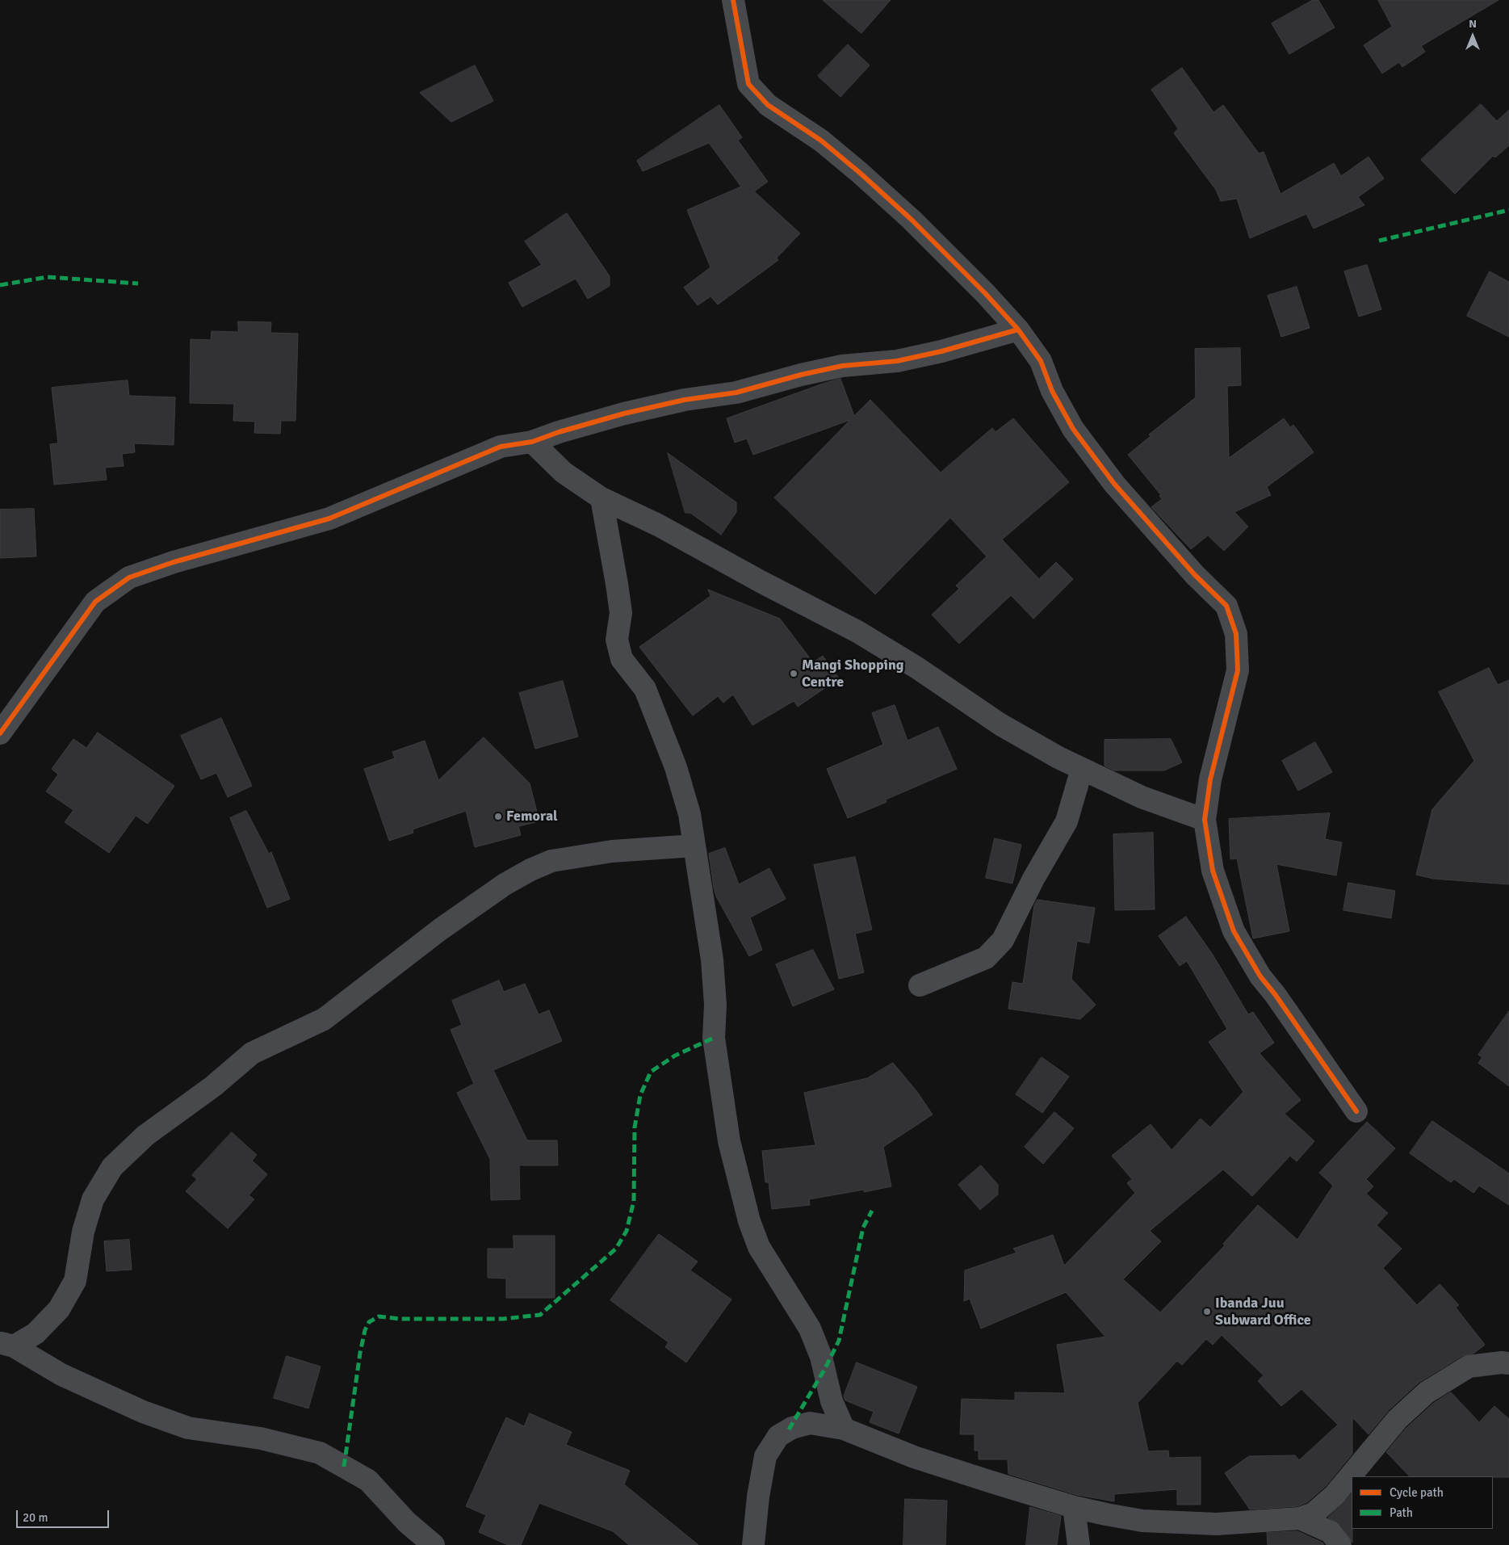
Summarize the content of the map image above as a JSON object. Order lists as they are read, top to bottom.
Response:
{
  "places": ["Mangi Shopping Centre", "Femoral", "Ibanda Juu Subward Office"],
  "legend": ["Cycle path", "Path"],
  "scale_bar": "20 m",
  "north": "top"
}
